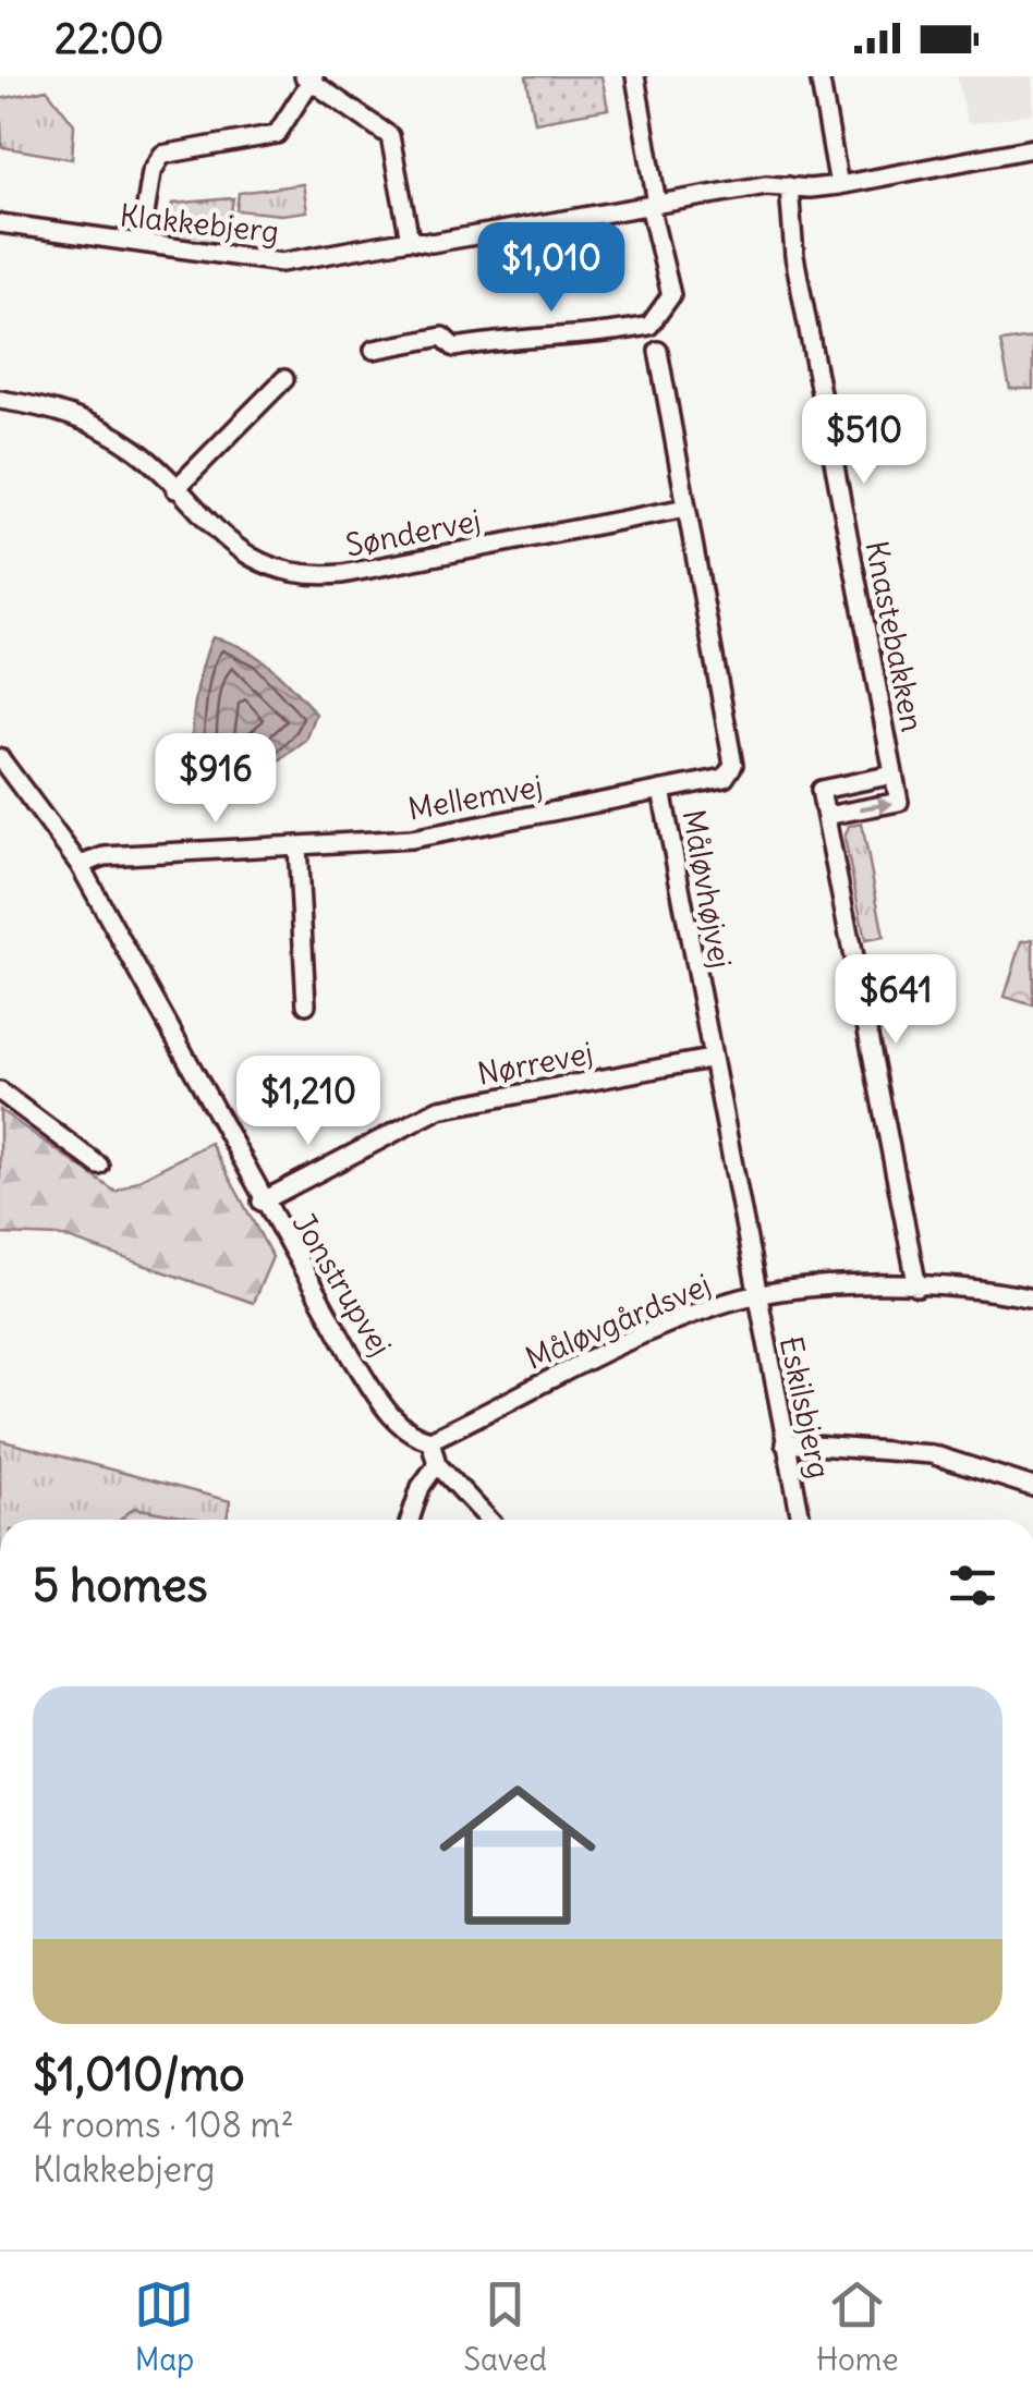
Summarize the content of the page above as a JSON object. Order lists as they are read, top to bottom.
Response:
{
  "streets": {
    "street": [
      "Klakkebjerg",
      "Søndervej",
      "Knastebakken",
      "Mellemvej",
      "Måløvhøjvej",
      "Nørrevej",
      "Jonstrupvej",
      "Måløvgårdsvej",
      "Eskilsbjerg"
    ]
  },
  "crossings": [
    ["Klakkebjerg", "Knastebakken"],
    ["Søndervej", "Måløvhøjvej"],
    ["Mellemvej", "Måløvhøjvej"],
    ["Mellemvej", "Jonstrupvej"],
    ["Måløvhøjvej", "Nørrevej"],
    ["Måløvhøjvej", "Måløvgårdsvej"],
    ["Måløvhøjvej", "Eskilsbjerg"],
    ["Nørrevej", "Jonstrupvej"],
    ["Jonstrupvej", "Måløvgårdsvej"],
    ["Måløvgårdsvej", "Eskilsbjerg"]
  ],
  "page": {
    "status": "22:00",
    "price": [
      "$1,010",
      "$510",
      "$916",
      "$641",
      "$1,210"
    ],
    "heading": "5 homes",
    "list": [
      {
        "name": "$1,010/mo",
        "note": "4 rooms · 108 m² · Klakkebjerg"
      }
    ],
    "tabs": ["Map", "Saved", "Home"]
  }
}
